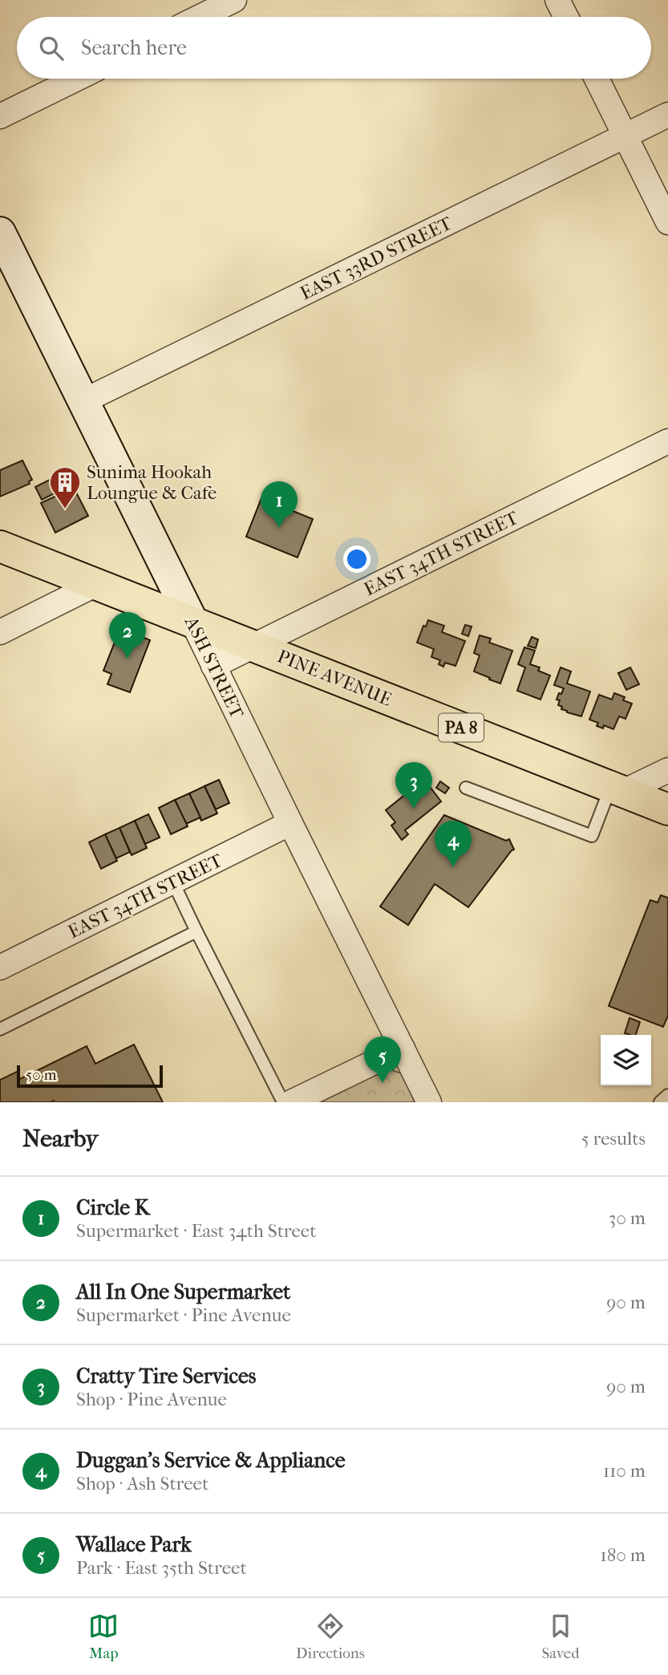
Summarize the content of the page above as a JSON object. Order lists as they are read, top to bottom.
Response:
{
  "streets": {
    "main road": ["PINE AVENUE", "PA 8"],
    "street": ["EAST 33RD STREET", "EAST 34TH STREET", "ASH STREET"]
  },
  "crossings": [
    ["EAST 33RD STREET", "ASH STREET"],
    ["EAST 34TH STREET", "ASH STREET"],
    ["EAST 34TH STREET", "PINE AVENUE"],
    ["ASH STREET", "PINE AVENUE"]
  ],
  "places": {
    "building": ["Sunima Hookah Loungue & Cafe"]
  },
  "scale_bar": "50 m",
  "page": {
    "search": "Search here",
    "pins": [
      "1",
      "2",
      "3",
      "4",
      "5"
    ],
    "scale": "50 m",
    "heading": ["Nearby", "5 results"],
    "list": [
      {
        "mark": "1",
        "name": "Circle K",
        "note": "Supermarket · East 34th Street",
        "value": "30 m"
      },
      {
        "mark": "2",
        "name": "All In One Supermarket",
        "note": "Supermarket · Pine Avenue",
        "value": "90 m"
      },
      {
        "mark": "3",
        "name": "Cratty Tire Services",
        "note": "Shop · Pine Avenue",
        "value": "90 m"
      },
      {
        "mark": "4",
        "name": "Duggan's Service & Appliance",
        "note": "Shop · Ash Street",
        "value": "110 m"
      },
      {
        "mark": "5",
        "name": "Wallace Park",
        "note": "Park · East 35th Street",
        "value": "180 m"
      }
    ],
    "nav": ["Map", "Directions", "Saved"]
  }
}
